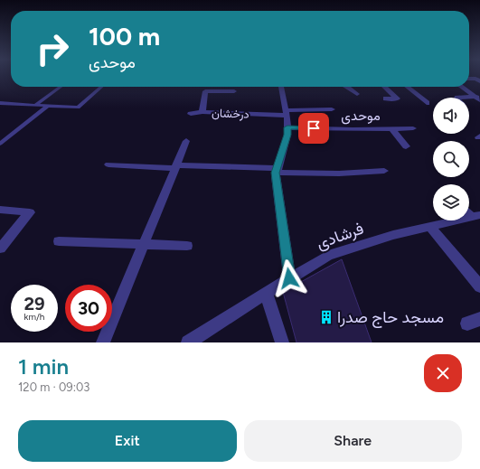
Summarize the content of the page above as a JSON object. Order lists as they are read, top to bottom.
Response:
{
  "streets": {
    "street": ["درخشان", "موحدی", "فرشادی"]
  },
  "places": {
    "building": ["مسجد حاج صدرا"]
  },
  "page": {
    "turn": ["100 m", "موحدی"],
    "speed": "29 km/h",
    "limit": "30",
    "heading": ["1 min", "120 m · 09:03"],
    "buttons": ["Exit", "Share"]
  }
}
